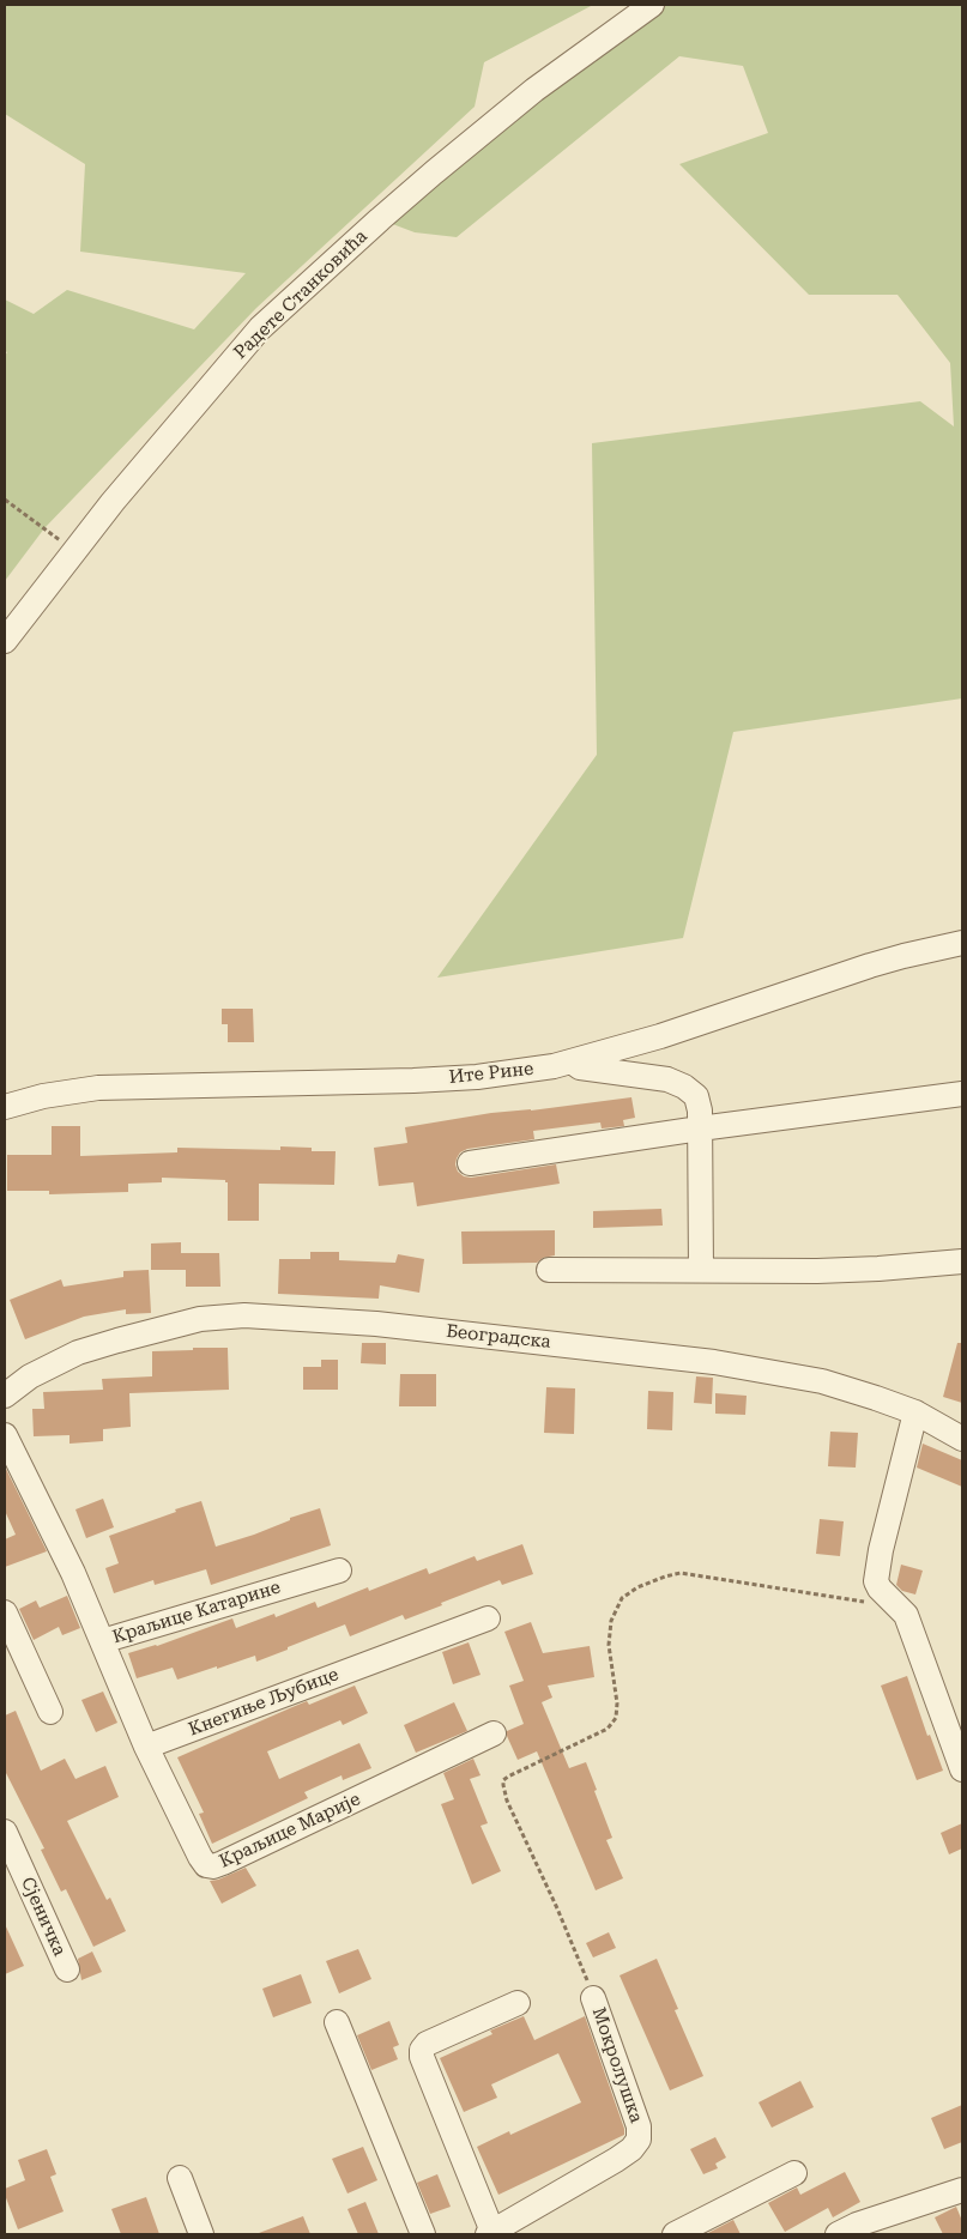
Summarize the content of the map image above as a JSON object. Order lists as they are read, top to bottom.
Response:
{
  "streets": {
    "street": [
      "Радете Станковића",
      "Ите Рине",
      "Београдска",
      "Краљице Катарине",
      "Кнегиње Љубице",
      "Краљице Марије",
      "Сјеничка",
      "Мокролушка"
    ]
  },
  "crossings": [
    ["Кнегиње Љубице", "Краљице Марије"]
  ]
}
